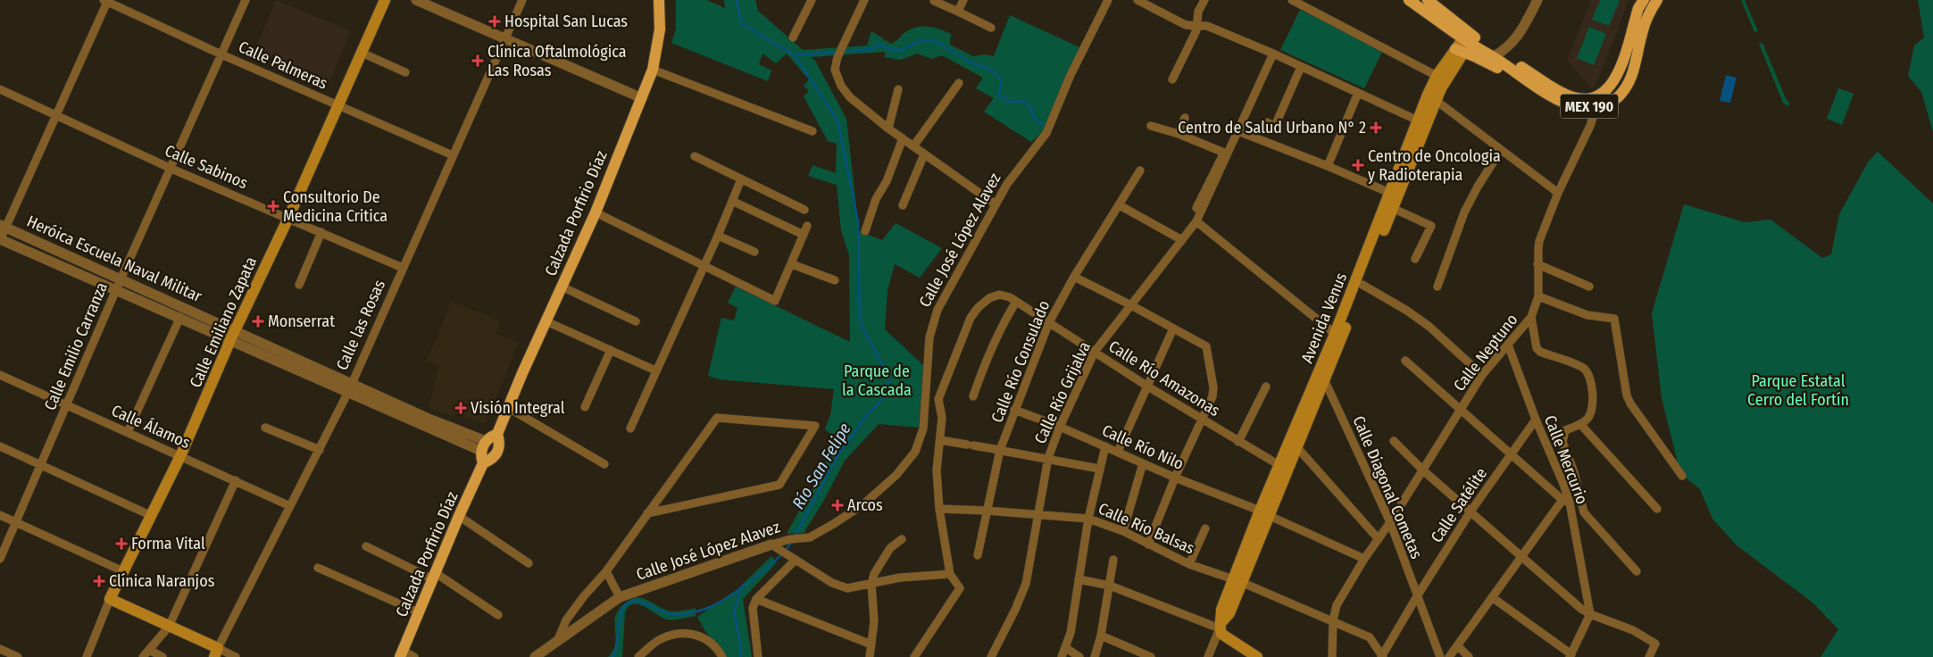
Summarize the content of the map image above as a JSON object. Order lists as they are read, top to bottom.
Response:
{
  "streets": {
    "main road": [
      "MEX 190",
      "Calzada Porfirio Díaz",
      "Avenida Venus",
      "Calle Emiliano Zapata"
    ],
    "street": [
      "Calle Palmeras",
      "Calle Sabinos",
      "Calle José López Alavez",
      "Heróica Escuela Naval Militar",
      "Calle las Rosas",
      "Calle Emilio Carranza",
      "Calle Neptuno",
      "Calle Río Consulado",
      "Calle Río Amazonas",
      "Calle Río Grijalva",
      "Calle Álamos",
      "Calle Río Nilo",
      "Calle Mercurio",
      "Calle Diagonal Cometas",
      "Calle Satélite",
      "Calle Río Balsas"
    ]
  },
  "crossings": [
    ["Calle Palmeras", "Calle Emiliano Zapata"],
    ["Calle Palmeras", "Calle las Rosas"],
    ["Calle Palmeras", "Calle Emilio Carranza"],
    ["MEX 190", "Avenida Venus"],
    ["MEX 190", "Calle Neptuno"],
    ["Calle Sabinos", "Calle Emiliano Zapata"],
    ["Calle Sabinos", "Calle las Rosas"],
    ["Calle Sabinos", "Calle Emilio Carranza"],
    ["Heróica Escuela Naval Militar", "Calle Emiliano Zapata"],
    ["Heróica Escuela Naval Militar", "Calle las Rosas"],
    ["Heróica Escuela Naval Militar", "Calle Emilio Carranza"],
    ["Avenida Venus", "Calle Río Amazonas"],
    ["Avenida Venus", "Calle Río Nilo"],
    ["Avenida Venus", "Calle Diagonal Cometas"],
    ["Avenida Venus", "Calle Río Balsas"],
    ["Calle Emiliano Zapata", "Calle Álamos"],
    ["Calle las Rosas", "Calle Álamos"],
    ["Calle Emilio Carranza", "Calle Álamos"],
    ["Calle Neptuno", "Calle Río Nilo"],
    ["Calle Neptuno", "Calle Mercurio"],
    ["Calle Neptuno", "Calle Diagonal Cometas"],
    ["Calle Neptuno", "Calle Río Balsas"],
    ["Calle Río Consulado", "Calle Río Amazonas"],
    ["Calle Río Consulado", "Calle Río Nilo"],
    ["Calle Río Consulado", "Calle Río Balsas"],
    ["Calle Río Amazonas", "Calle Río Grijalva"],
    ["Calle Río Grijalva", "Calle Río Nilo"],
    ["Calle Río Grijalva", "Calle Río Balsas"],
    ["Calle Mercurio", "Calle Satélite"],
    ["Calle Diagonal Cometas", "Calle Satélite"],
    ["Calle Satélite", "Calle Río Balsas"]
  ],
  "water": ["Río San Felipe"],
  "parks": ["Parque de la Cascada", "Parque Estatal Cerro del Fortín"],
  "places": {
    "health": [
      "Hospital San Lucas",
      "Clínica Oftalmológica Las Rosas",
      "Centro de Salud Urbano N° 2",
      "Centro de Oncologia y Radioterapia",
      "Consultorio De Medicina Critica",
      "Monserrat",
      "Visión Integral",
      "Arcos",
      "Forma Vital",
      "Clínica Naranjos"
    ]
  }
}
